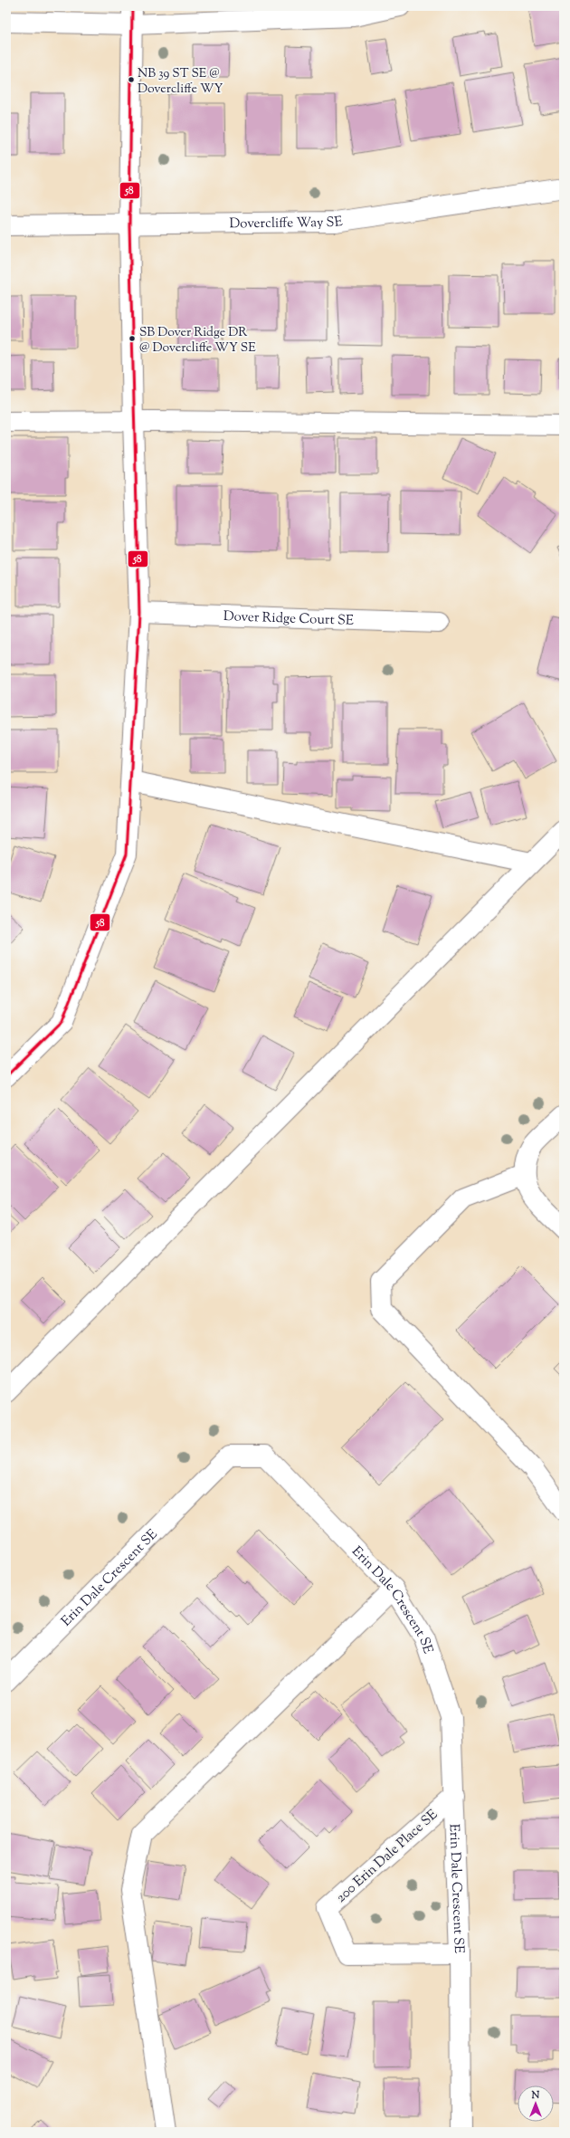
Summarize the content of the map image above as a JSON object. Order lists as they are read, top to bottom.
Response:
{
  "streets": {
    "street": [
      "Dovercliffe Way SE",
      "Dover Ridge Court SE",
      "Erin Dale Crescent SE",
      "200 Erin Dale Place SE"
    ]
  },
  "crossings": [
    ["Erin Dale Crescent SE", "200 Erin Dale Place SE"]
  ],
  "places": ["NB 39 ST SE @ Dovercliffe WY", "SB Dover Ridge DR @ Dovercliffe WY SE"],
  "lines": ["transit line 58"],
  "north": "top"
}
